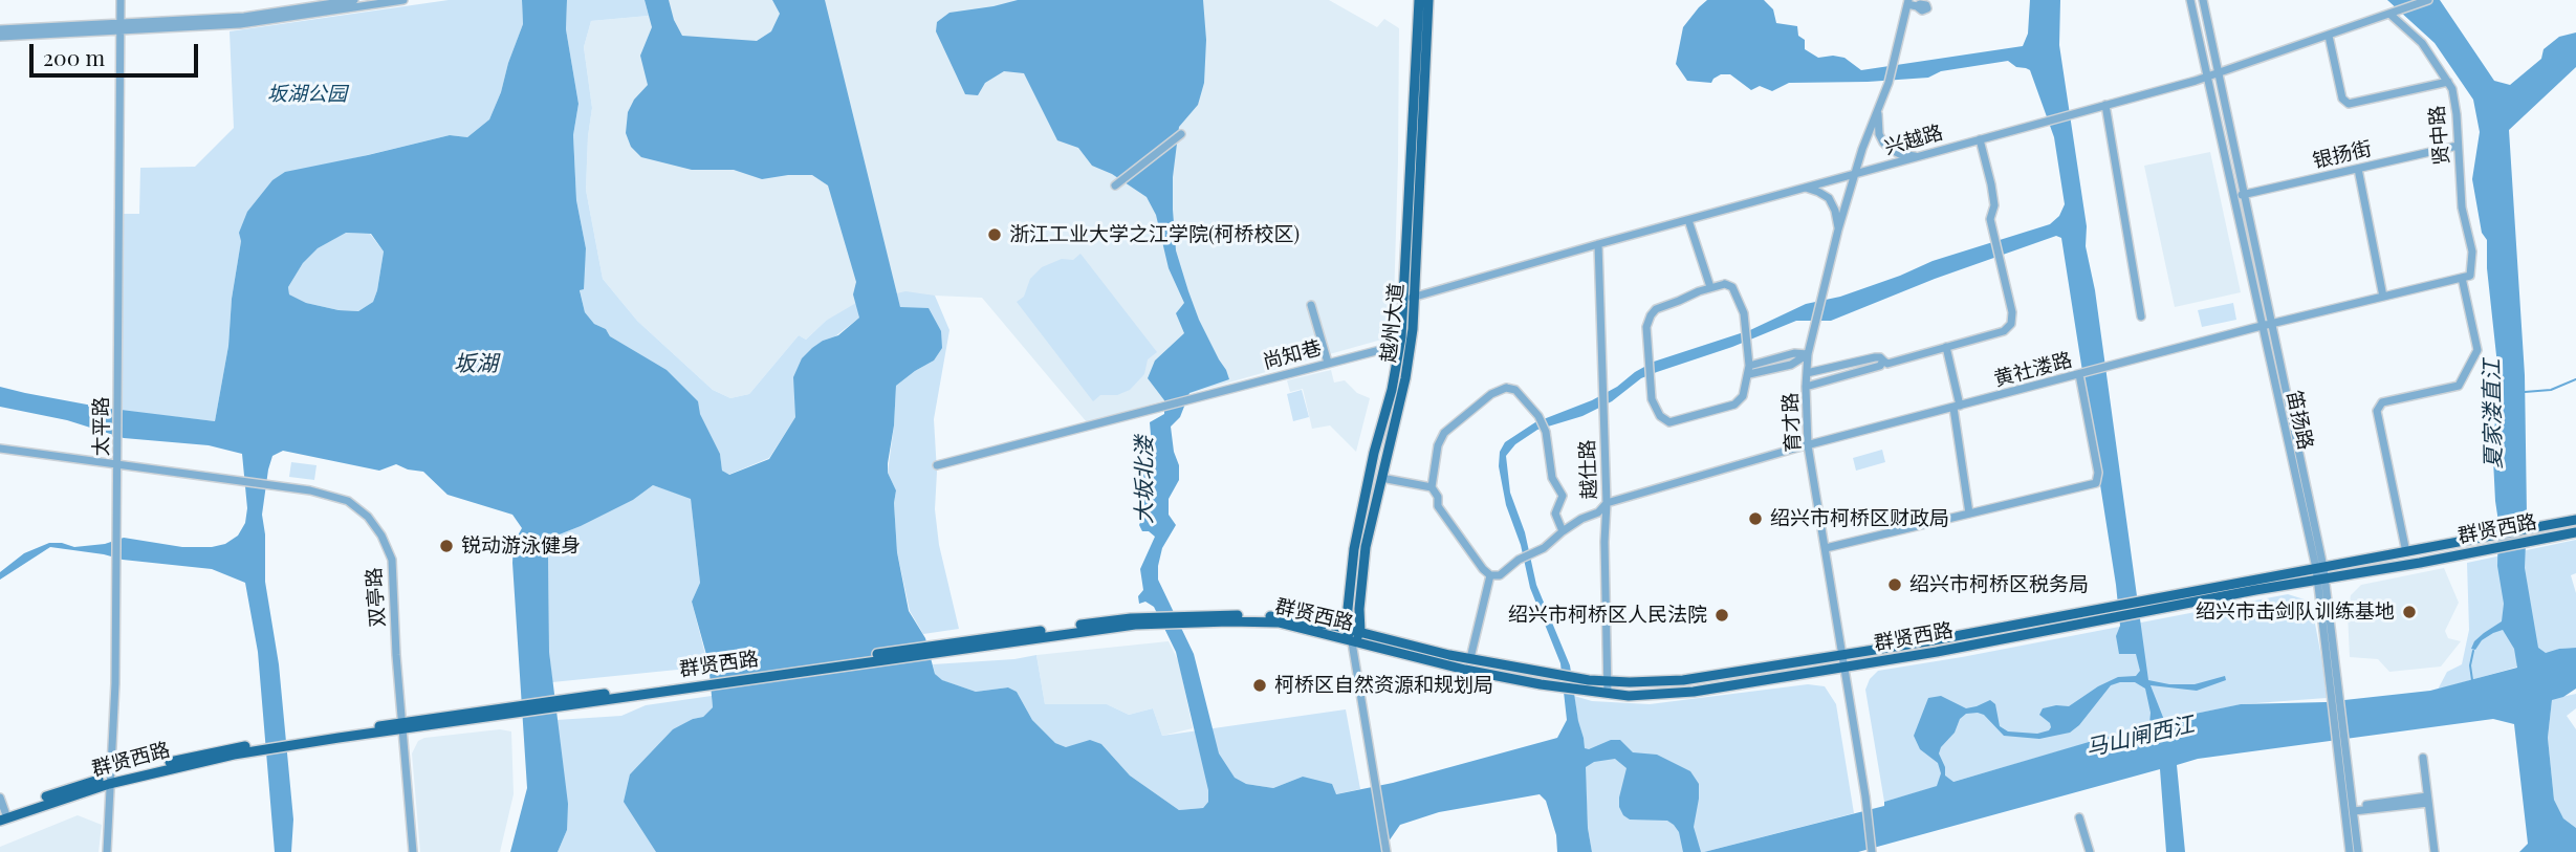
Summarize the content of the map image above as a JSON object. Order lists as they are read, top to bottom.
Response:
{
  "streets": {
    "main road": ["越州大道", "群贤西路"],
    "street": [
      "贤中路",
      "兴越路",
      "银扬街",
      "尚知巷",
      "黄社溇路",
      "笛扬路",
      "育才路",
      "太平路",
      "越仕路",
      "双亭路"
    ]
  },
  "crossings": [
    ["贤中路", "兴越路"],
    ["贤中路", "银扬街"],
    ["贤中路", "黄社溇路"],
    ["贤中路", "群贤西路"],
    ["兴越路", "越州大道"],
    ["兴越路", "笛扬路"],
    ["兴越路", "育才路"],
    ["兴越路", "越仕路"],
    ["银扬街", "笛扬路"],
    ["越州大道", "尚知巷"],
    ["越州大道", "群贤西路"],
    ["黄社溇路", "笛扬路"],
    ["黄社溇路", "育才路"],
    ["黄社溇路", "越仕路"],
    ["笛扬路", "群贤西路"],
    ["育才路", "群贤西路"],
    ["太平路", "群贤西路"],
    ["太平路", "双亭路"],
    ["越仕路", "群贤西路"],
    ["群贤西路", "双亭路"]
  ],
  "water": [
    "坂湖",
    "夏家溇直江",
    "大坂北溇",
    "马山闸西江"
  ],
  "parks": ["坂湖公园"],
  "places": [
    "浙江工业大学之江学院(柯桥校区)",
    "绍兴市柯桥区财政局",
    "锐动游泳健身",
    "绍兴市柯桥区税务局",
    "绍兴市击剑队训练基地",
    "绍兴市柯桥区人民法院",
    "柯桥区自然资源和规划局"
  ],
  "scale_bar": "200 m"
}
